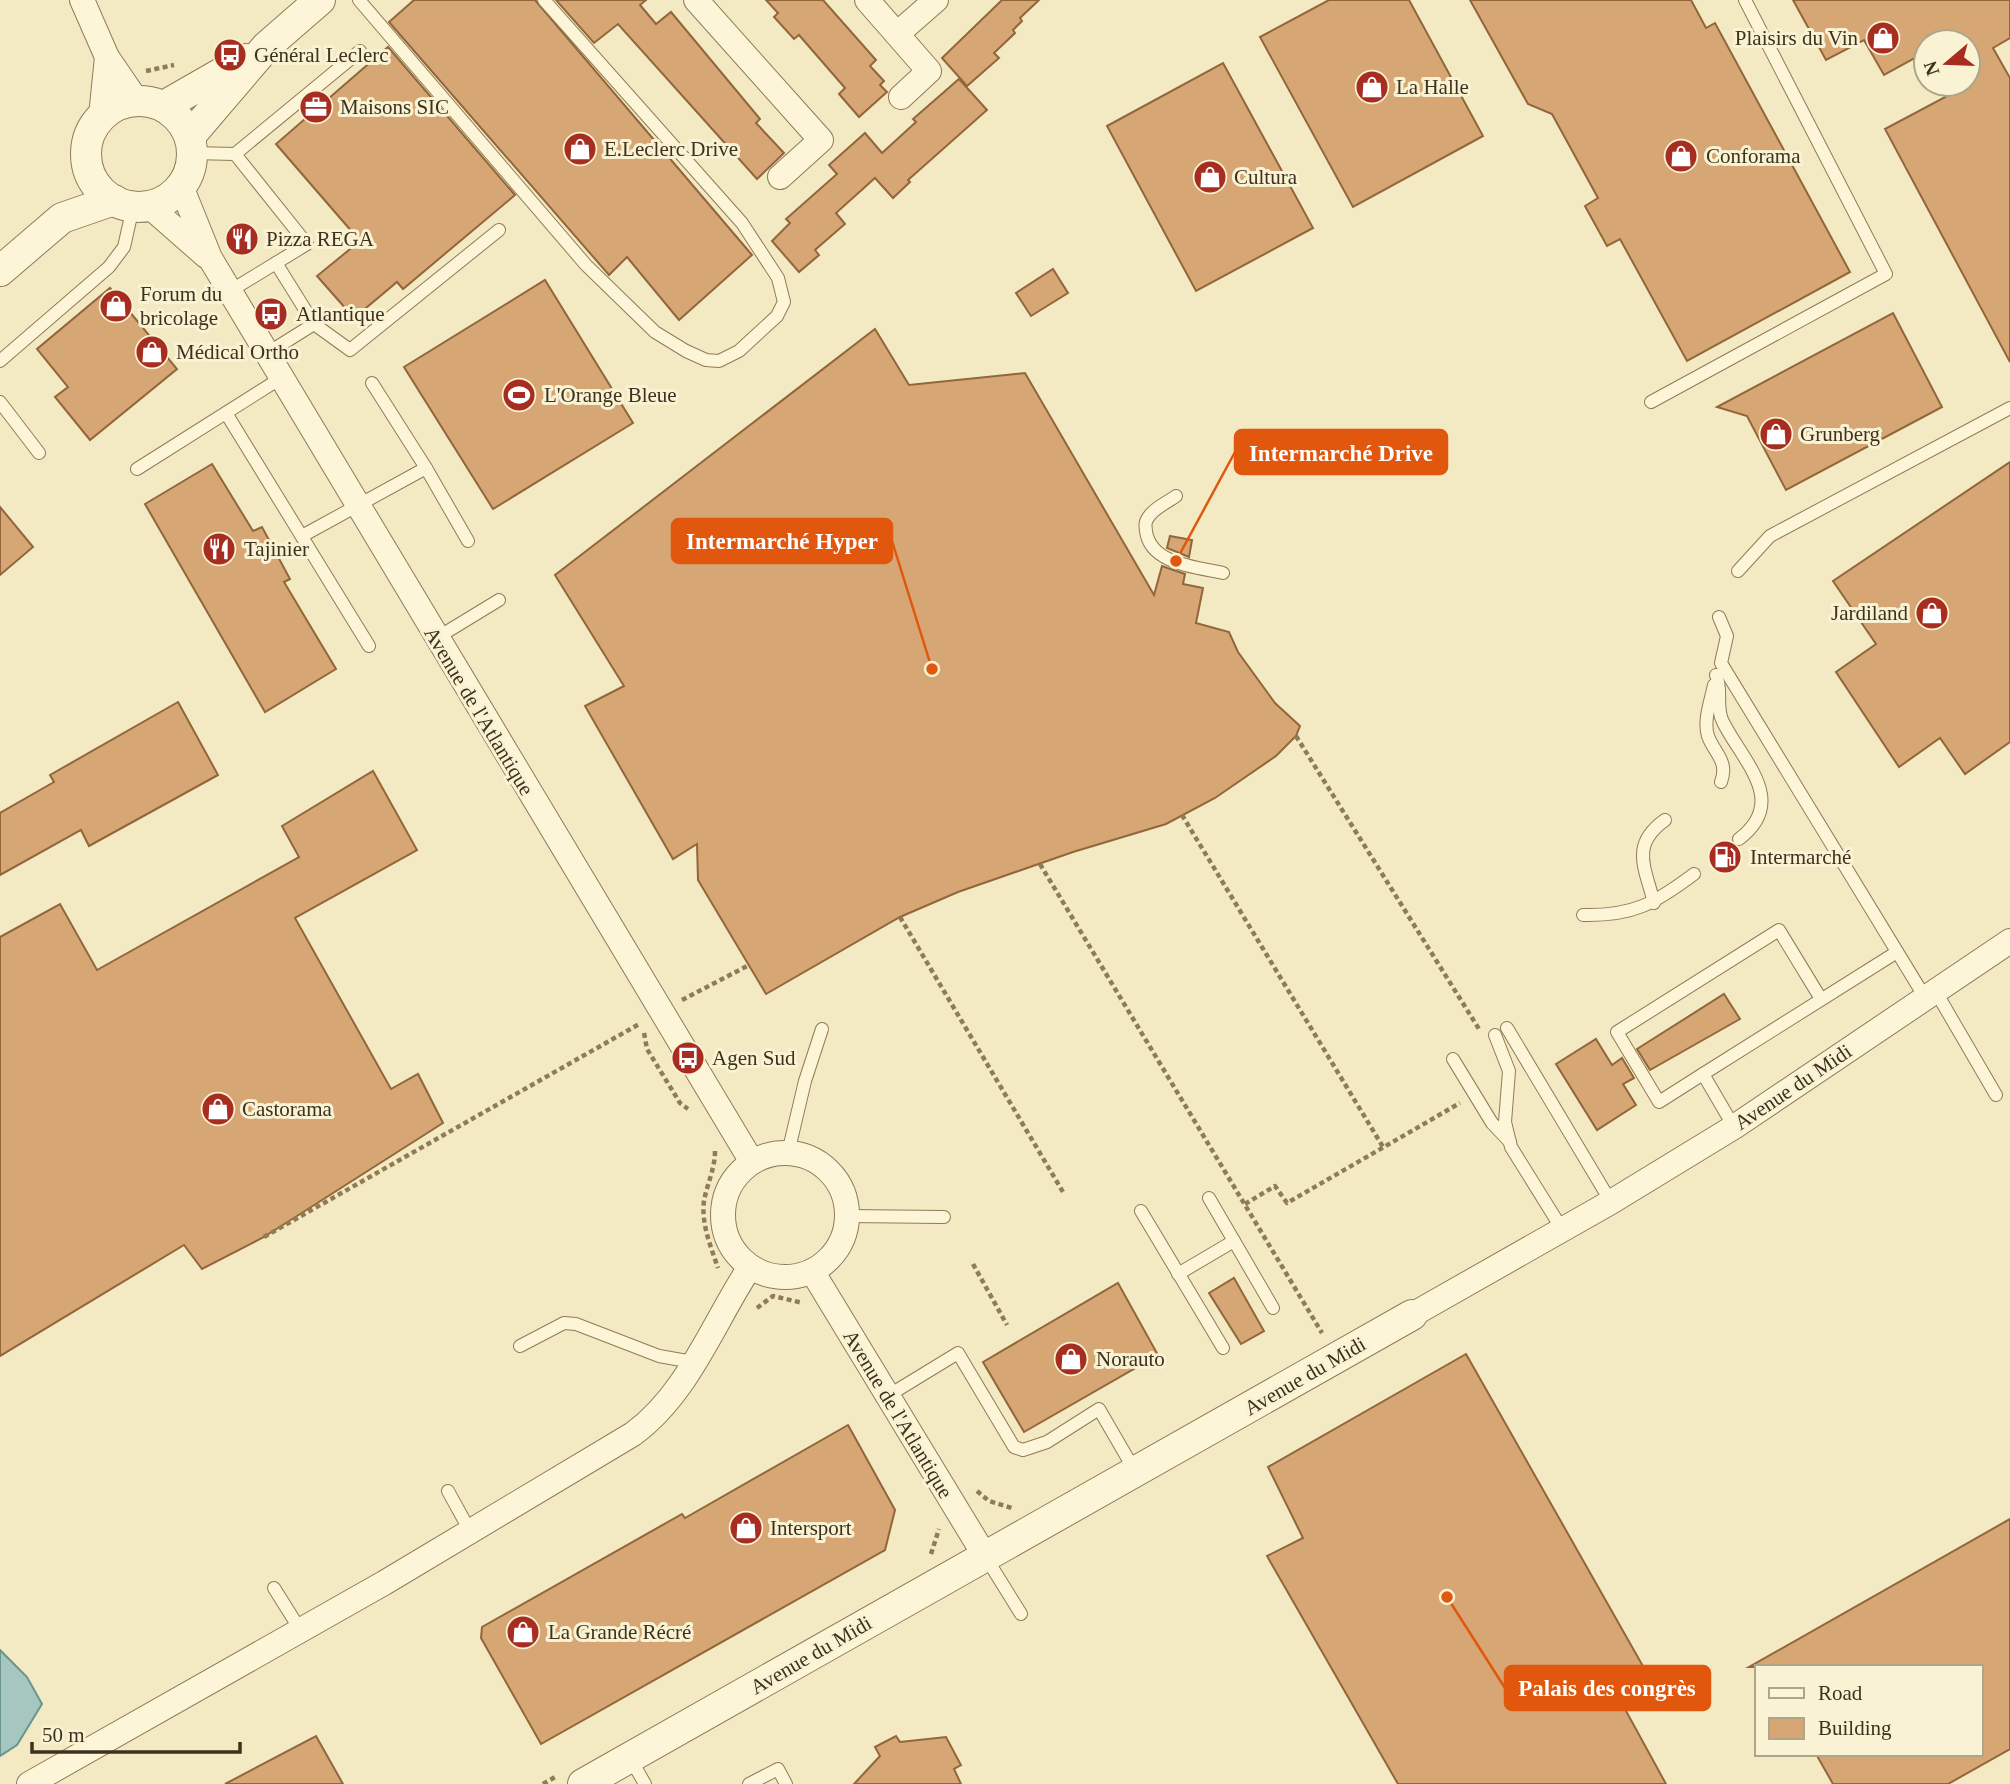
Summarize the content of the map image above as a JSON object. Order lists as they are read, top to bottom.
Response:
{
  "streets": {
    "street": ["Avenue de l'Atlantique", "Avenue du Midi"]
  },
  "crossings": [
    ["Avenue de l'Atlantique", "Avenue du Midi"]
  ],
  "places": {
    "shop": [
      "Plaisirs du Vin",
      "La Halle",
      "E.Leclerc Drive",
      "Conforama",
      "Cultura",
      "Forum du bricolage",
      "Médical Ortho",
      "Grunberg",
      "Jardiland",
      "Castorama",
      "Norauto",
      "Intersport",
      "La Grande Récré"
    ],
    "bus stop": ["Général Leclerc", "Atlantique", "Agen Sud"],
    "office": ["Maisons SIC"],
    "restaurant": ["Pizza REGA", "Tajinier"],
    "sports": ["L'Orange Bleue"],
    "other": ["Intermarché Drive", "Intermarché Hyper", "Palais des congrès"],
    "fuel station": ["Intermarché"]
  },
  "legend": ["Road", "Building"],
  "scale_bar": "50 m",
  "north": "left"
}
